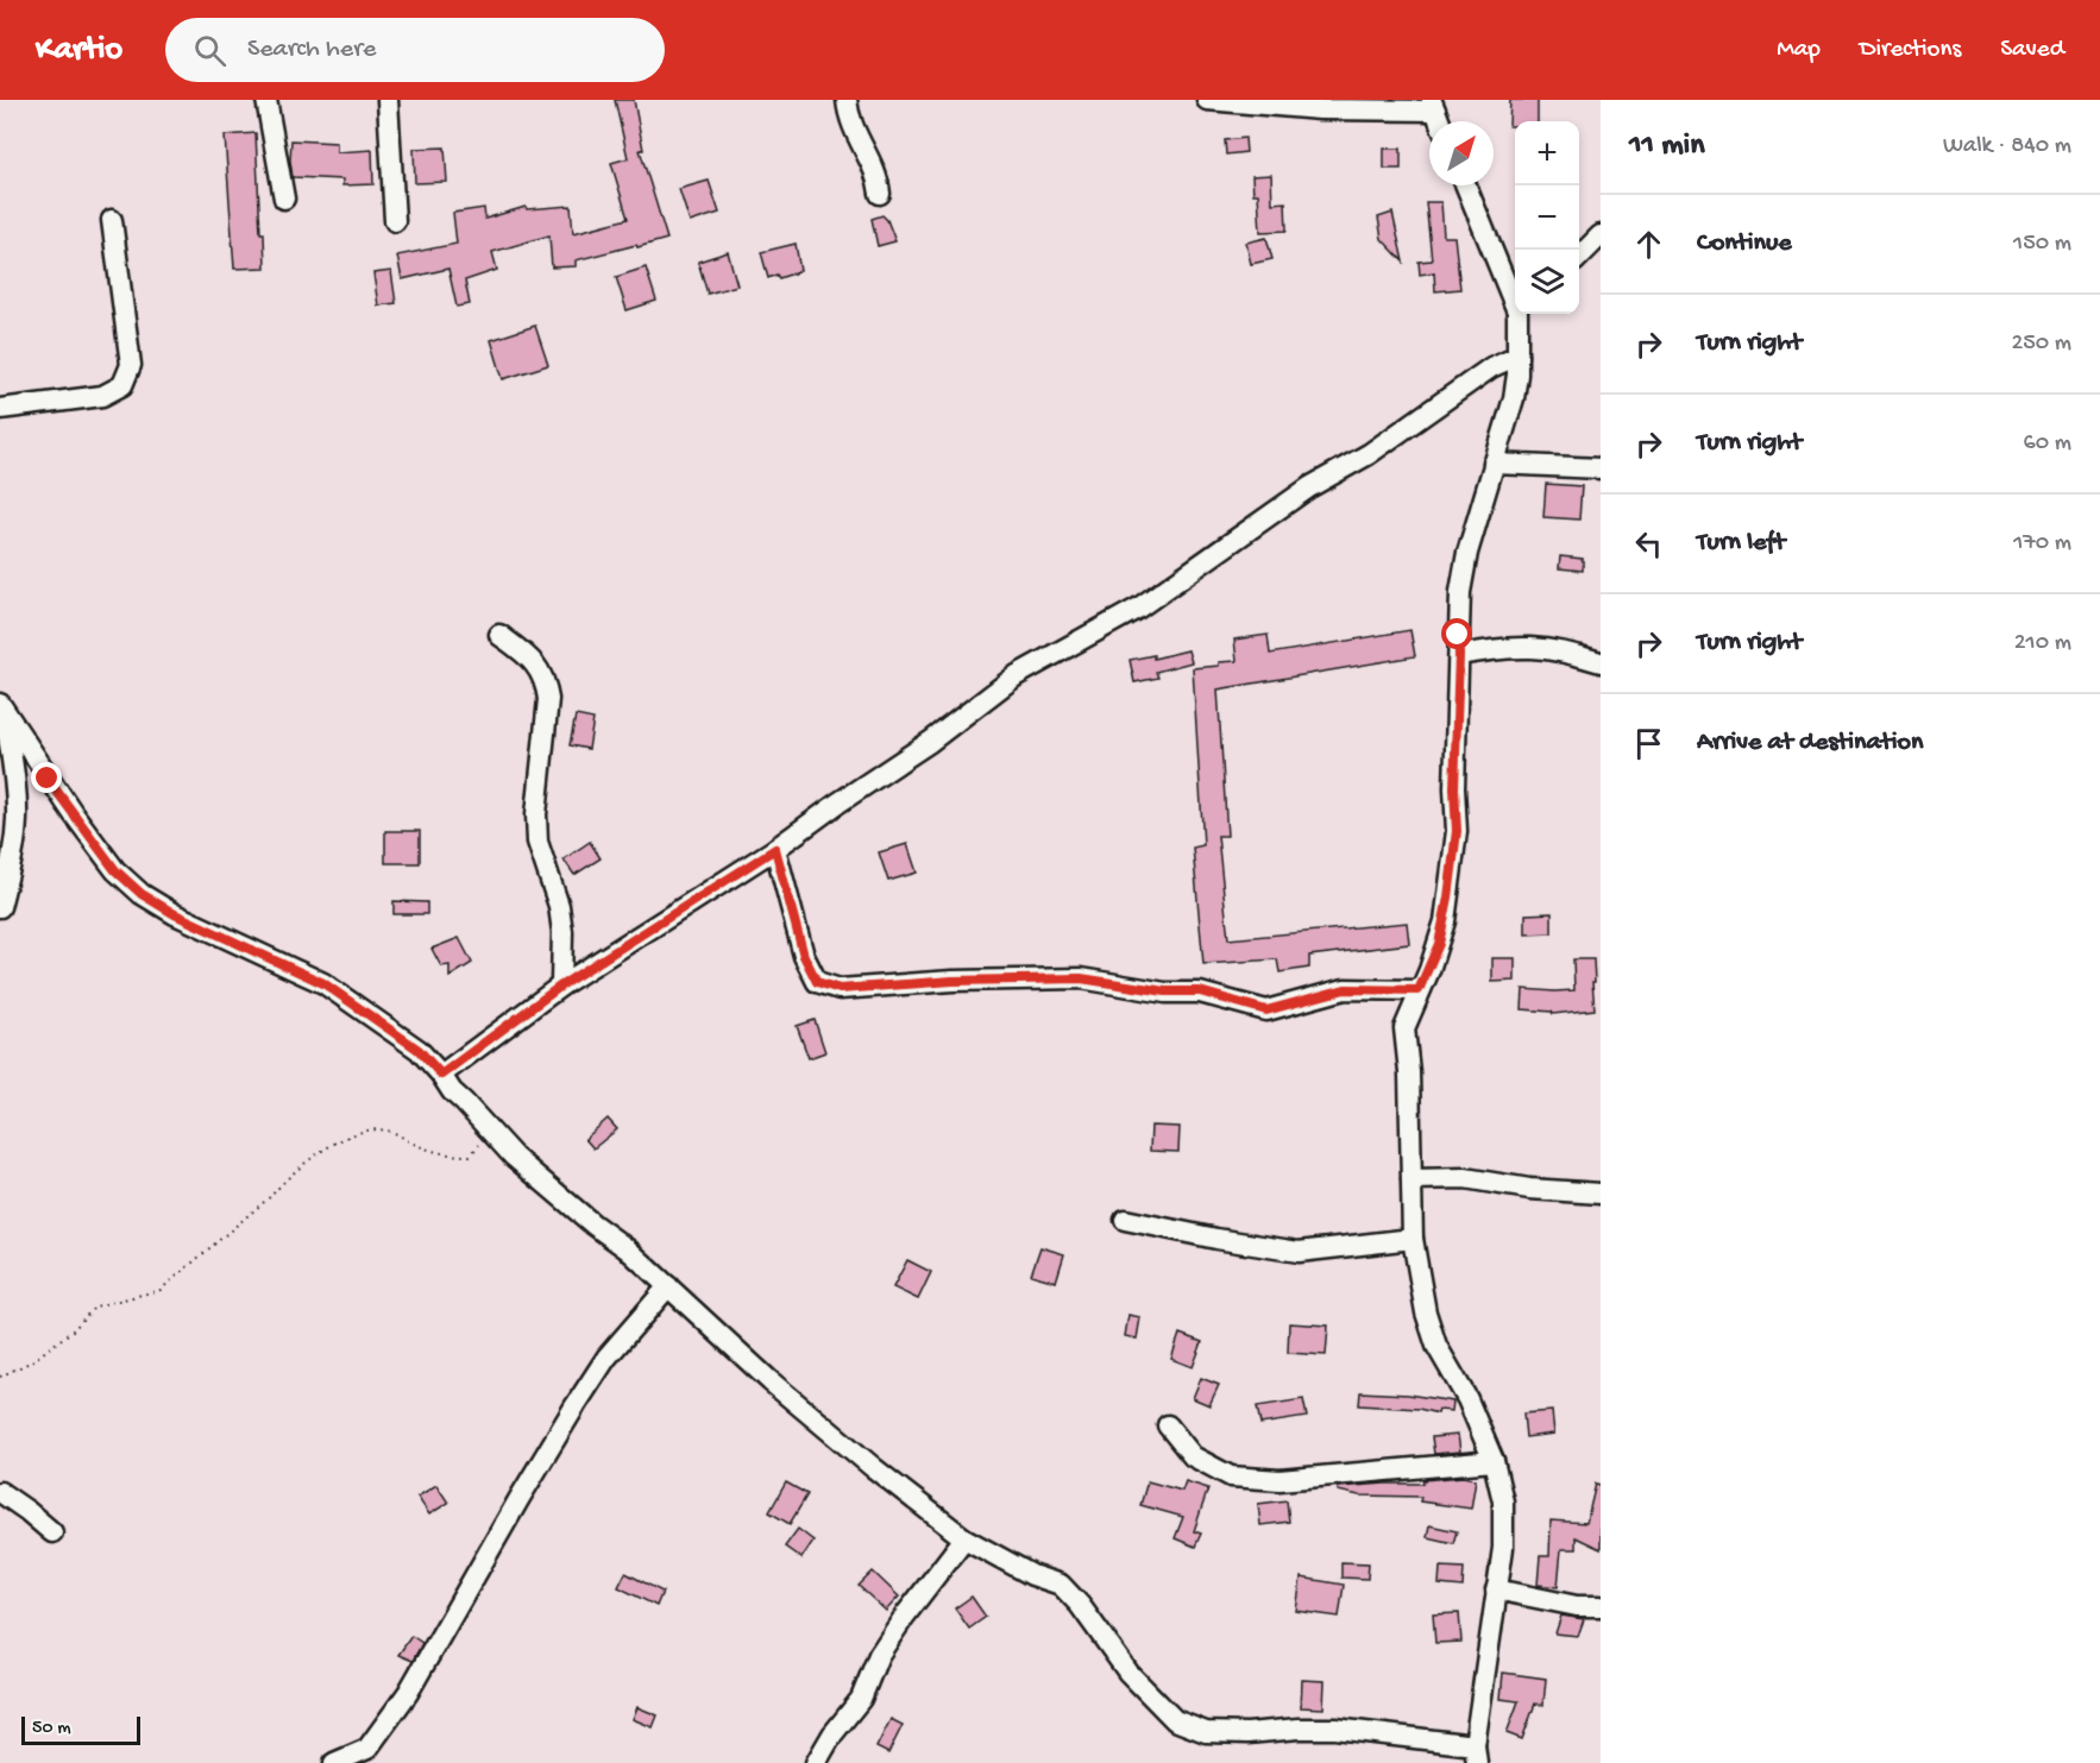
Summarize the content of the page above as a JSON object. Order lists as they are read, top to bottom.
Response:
{
  "scale_bar": "50 m",
  "north": "top right",
  "page": {
    "header": "Kartio",
    "search": "Search here",
    "nav": ["Map", "Directions", "Saved"],
    "heading": ["11 min", "Walk · 840 m"],
    "map_buttons": ["+", "−"],
    "list": [
      ["Continue", "150 m"],
      ["Turn right", "250 m"],
      ["Turn right", "60 m"],
      ["Turn left", "170 m"],
      ["Turn right", "210 m"],
      "Arrive at destination"
    ],
    "scale": "50 m"
  }
}
